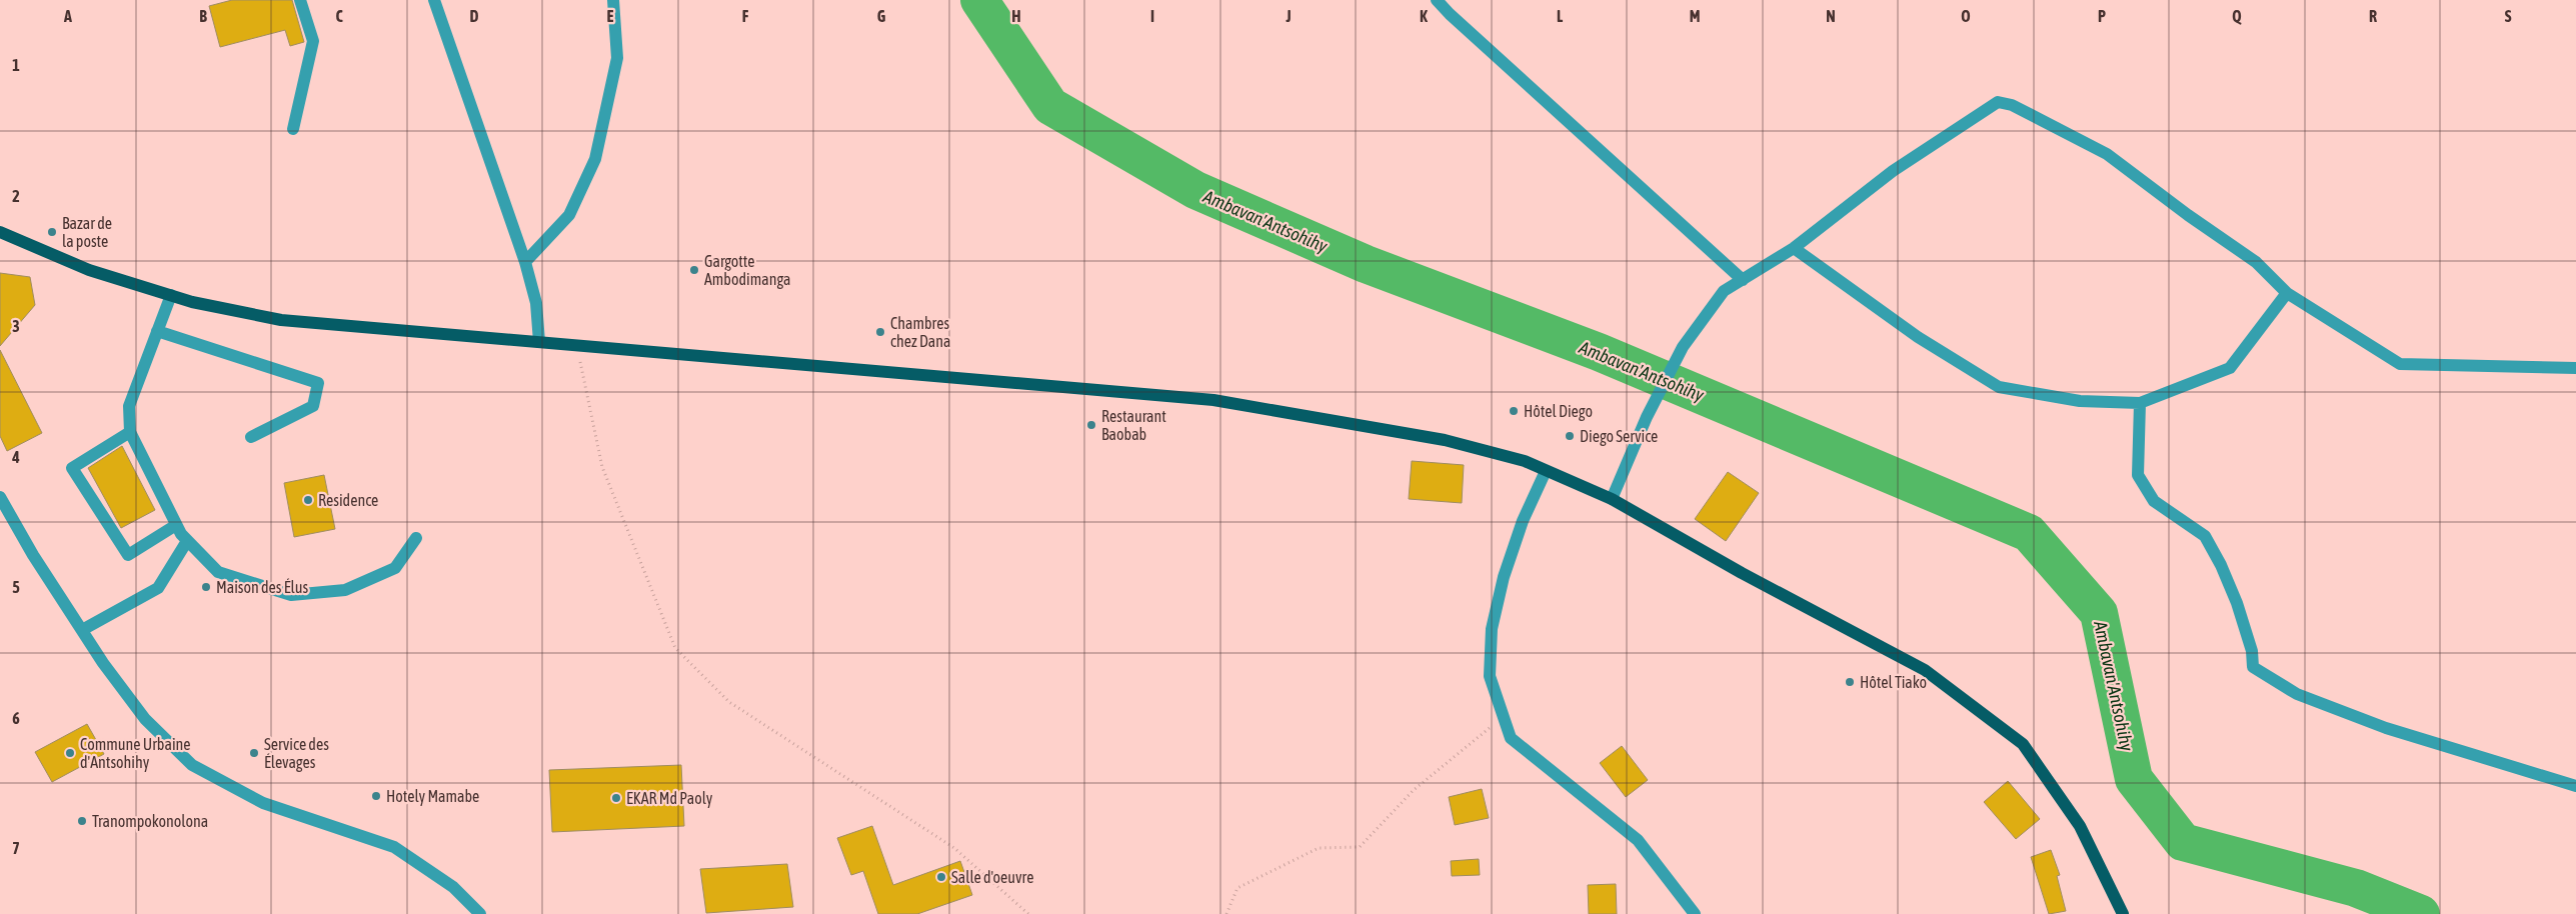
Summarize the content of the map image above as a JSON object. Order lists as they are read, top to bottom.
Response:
{
  "water": ["Ambavan'Antsohihy"],
  "places": [
    "Bazar de la poste",
    "Gargotte Ambodimanga",
    "Chambres chez Dana",
    "Hôtel Diego",
    "Restaurant Baobab",
    "Diego Service",
    "Residence",
    "Maison des Élus",
    "Hôtel Tiako",
    "Commune Urbaine d'Antsohihy",
    "Service des Élevages",
    "Hotely Mamabe",
    "EKAR Md Paoly",
    "Tranompokonolona",
    "Salle d'oeuvre"
  ],
  "grid": {
    "columns": [
      "A",
      "B",
      "C",
      "D",
      "E",
      "F",
      "G",
      "H",
      "I",
      "J",
      "K",
      "L",
      "M",
      "N",
      "O",
      "P",
      "Q",
      "R",
      "S"
    ],
    "rows": [
      "1",
      "2",
      "3",
      "4",
      "5",
      "6",
      "7"
    ]
  }
}
